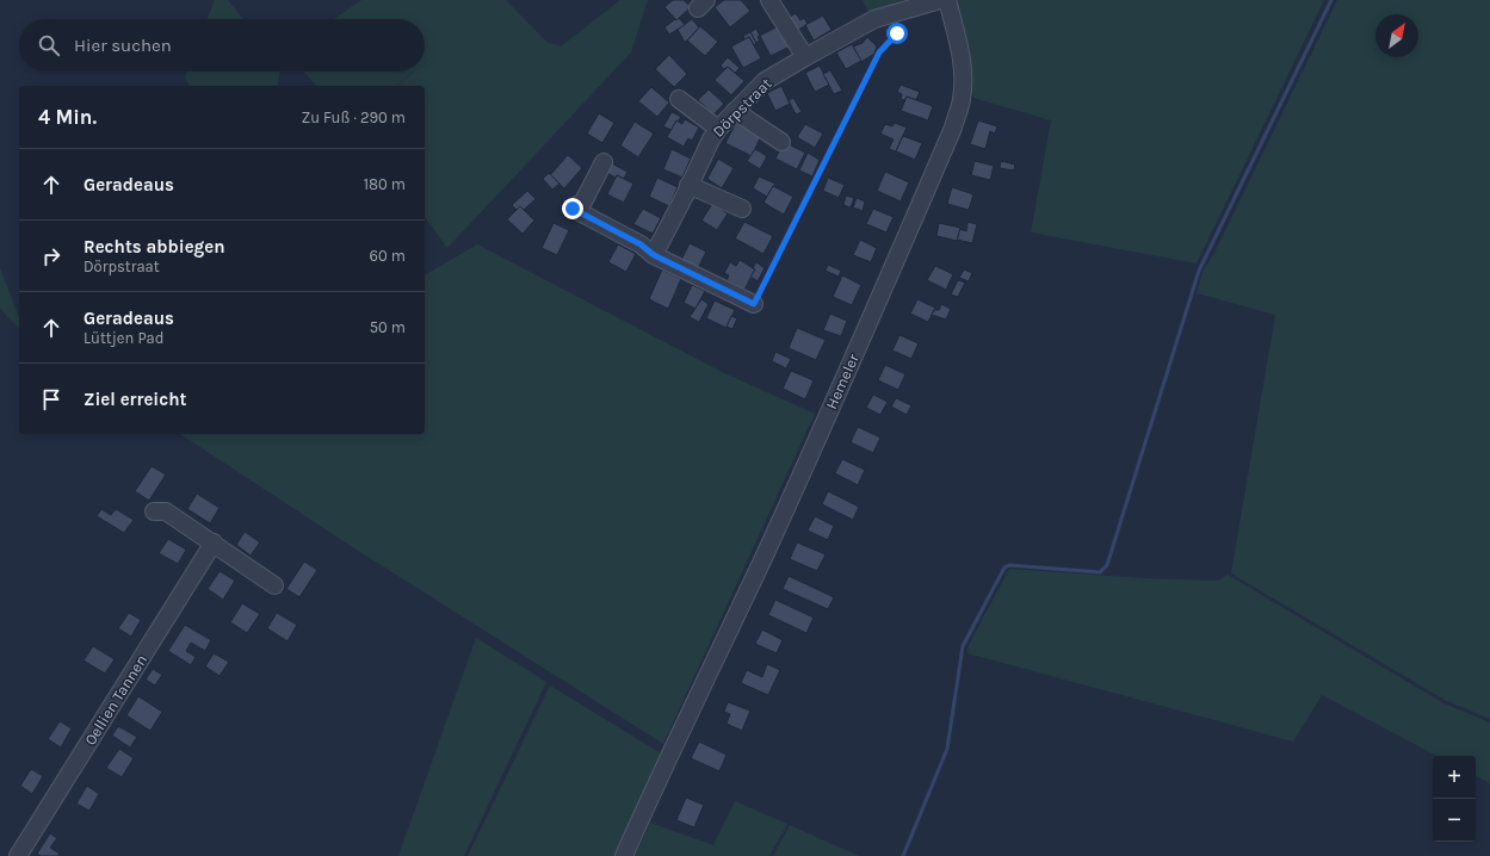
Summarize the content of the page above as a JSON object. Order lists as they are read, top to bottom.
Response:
{
  "streets": {
    "street": ["Dörpstraat", "Hemeler", "Oellien Tannen"]
  },
  "north": "top right",
  "page": {
    "search": "Hier suchen",
    "heading": ["4 Min.", "Zu Fuß · 290 m"],
    "list": [
      ["Geradeaus", "180 m"],
      ["Rechts abbiegen", "Dörpstraat", "60 m"],
      ["Geradeaus", "Lüttjen Pad", "50 m"],
      "Ziel erreicht"
    ],
    "map_buttons": ["+", "−"]
  }
}
